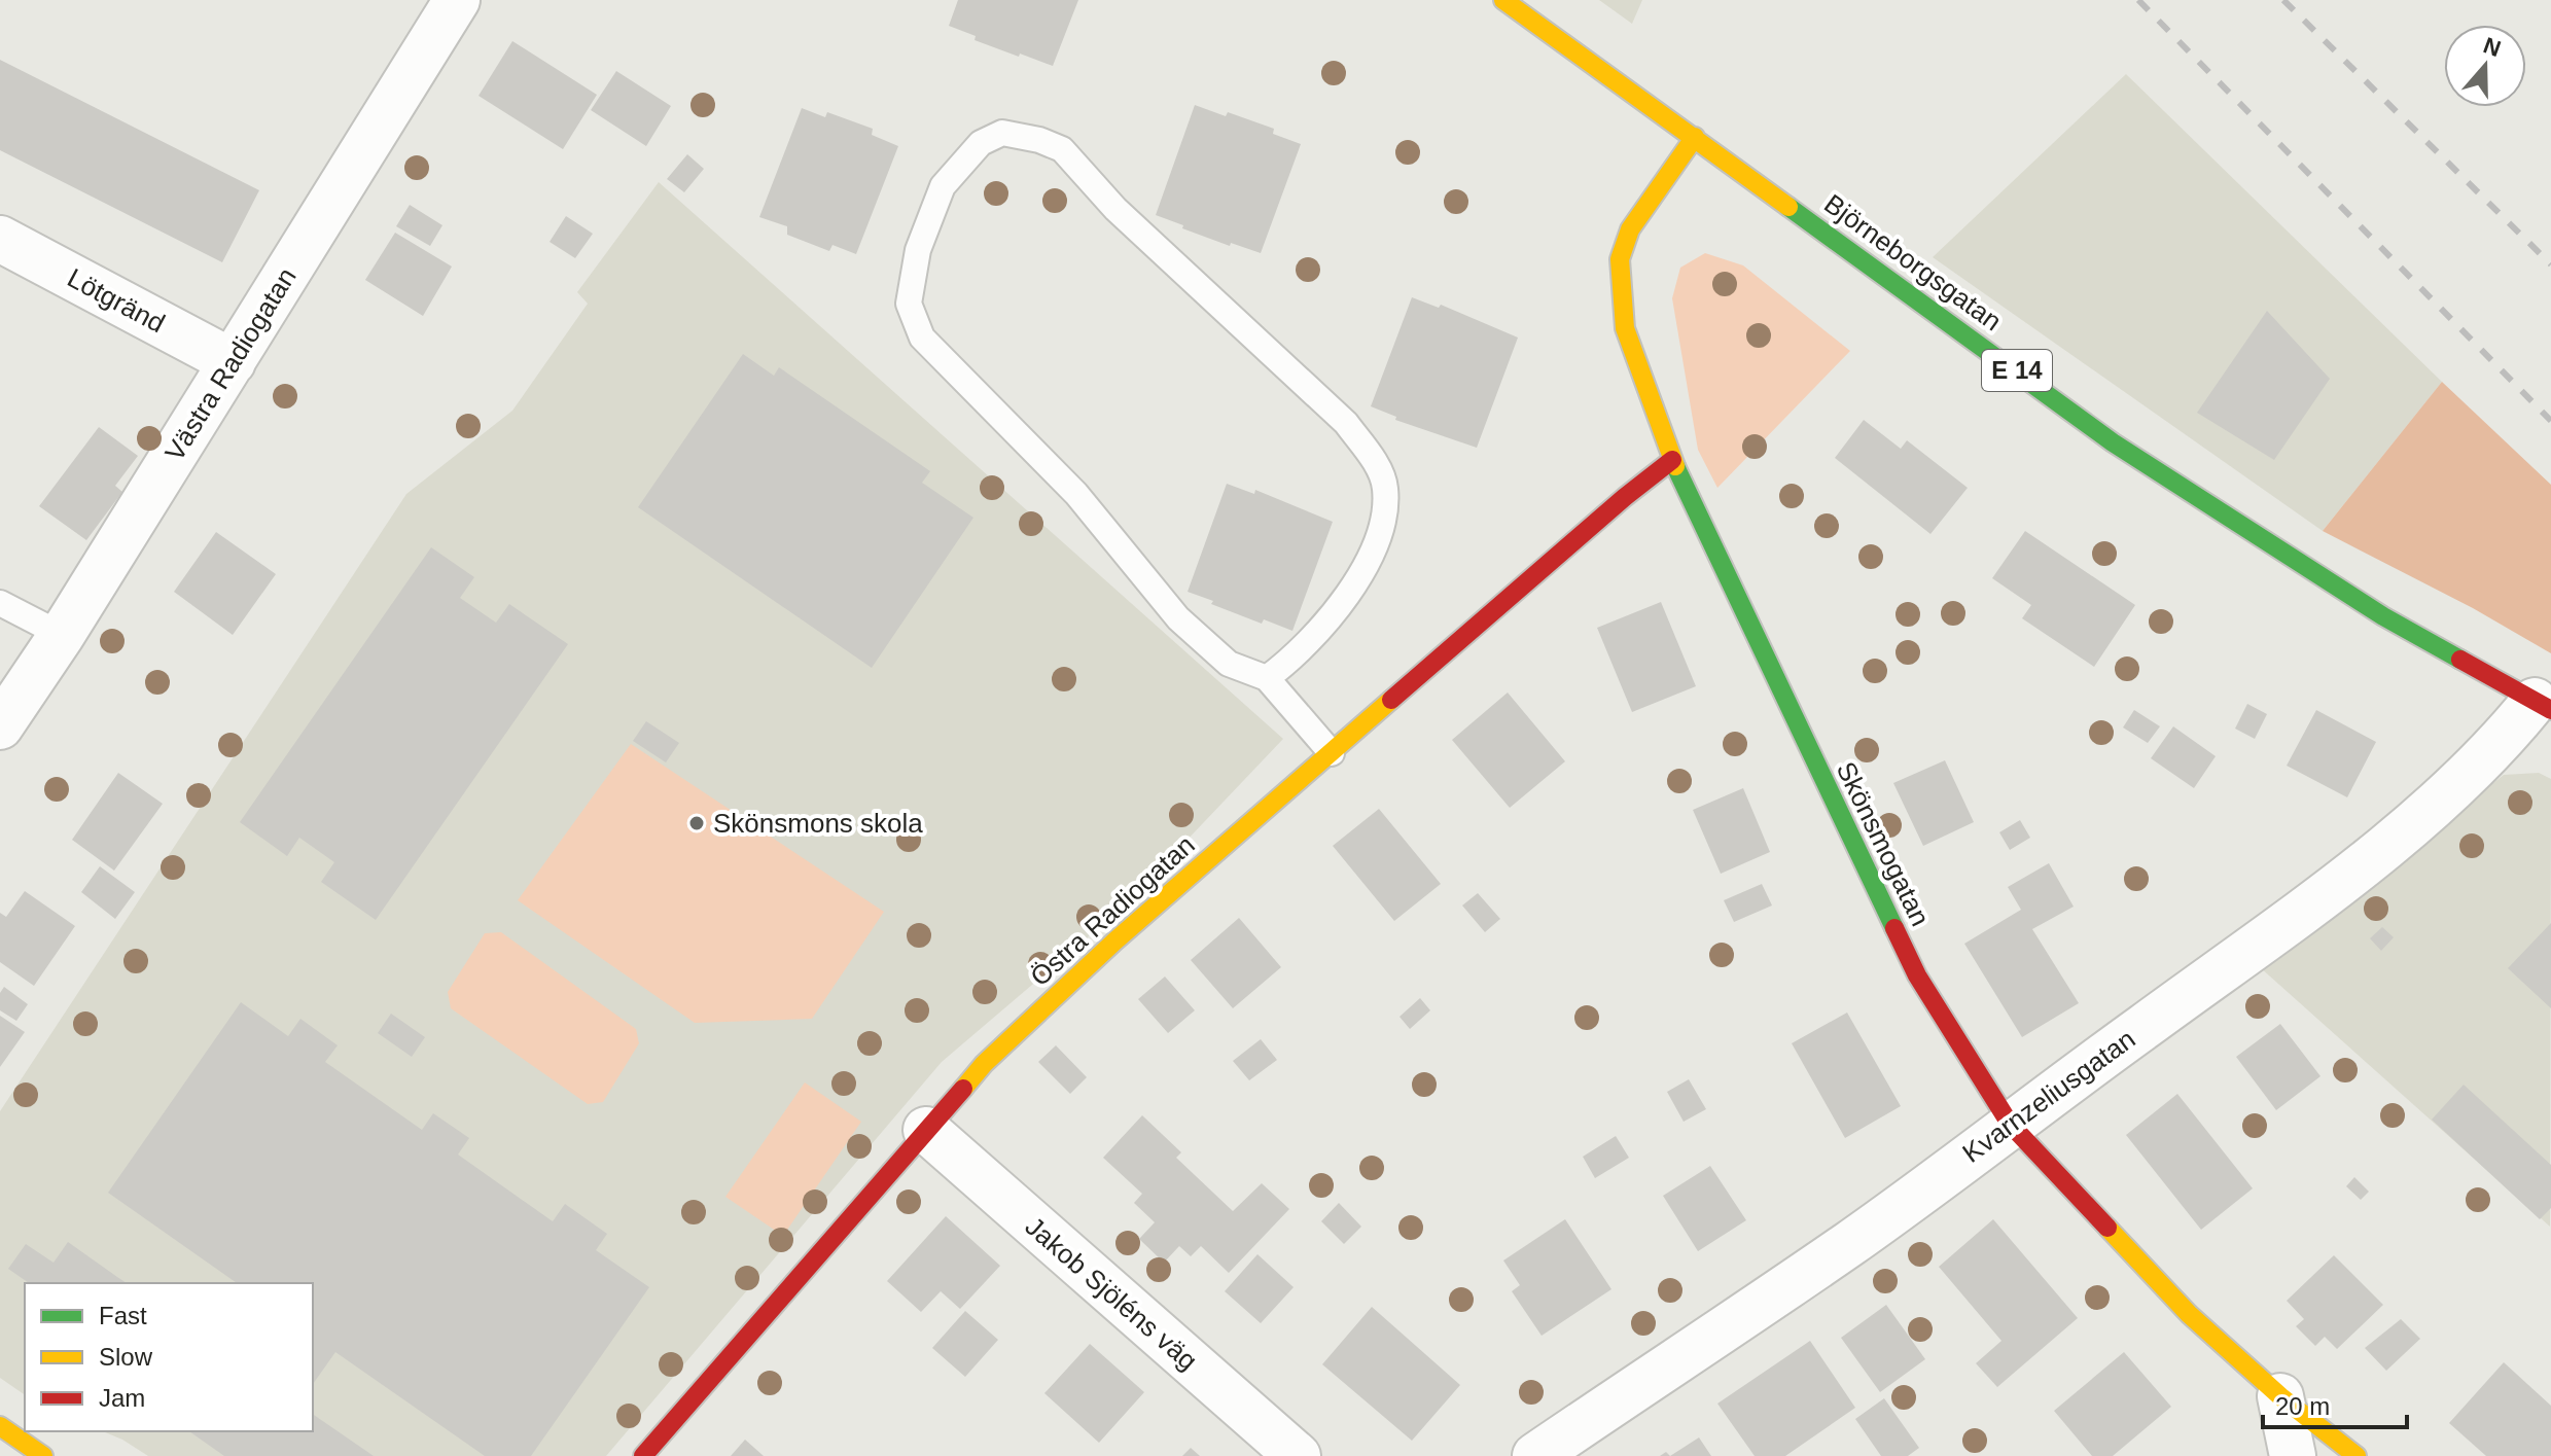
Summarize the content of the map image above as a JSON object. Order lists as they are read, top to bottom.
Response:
{
  "streets": {
    "main road": [
      "Björneborgsgatan",
      "E 14",
      "Skönsmogatan",
      "Östra Radiogatan"
    ],
    "street": [
      "Lötgränd",
      "Västra Radiogatan",
      "Kvarnzeliusgatan",
      "Jakob Sjöléns väg"
    ]
  },
  "crossings": [
    ["Björneborgsgatan", "Skönsmogatan"],
    ["Björneborgsgatan", "Kvarnzeliusgatan"],
    ["Lötgränd", "Västra Radiogatan"],
    ["Skönsmogatan", "Östra Radiogatan"],
    ["Skönsmogatan", "Kvarnzeliusgatan"],
    ["Östra Radiogatan", "Jakob Sjöléns väg"]
  ],
  "places": ["Skönsmons skola"],
  "legend": ["Fast", "Slow", "Jam"],
  "scale_bar": "20 m",
  "north": "top"
}
